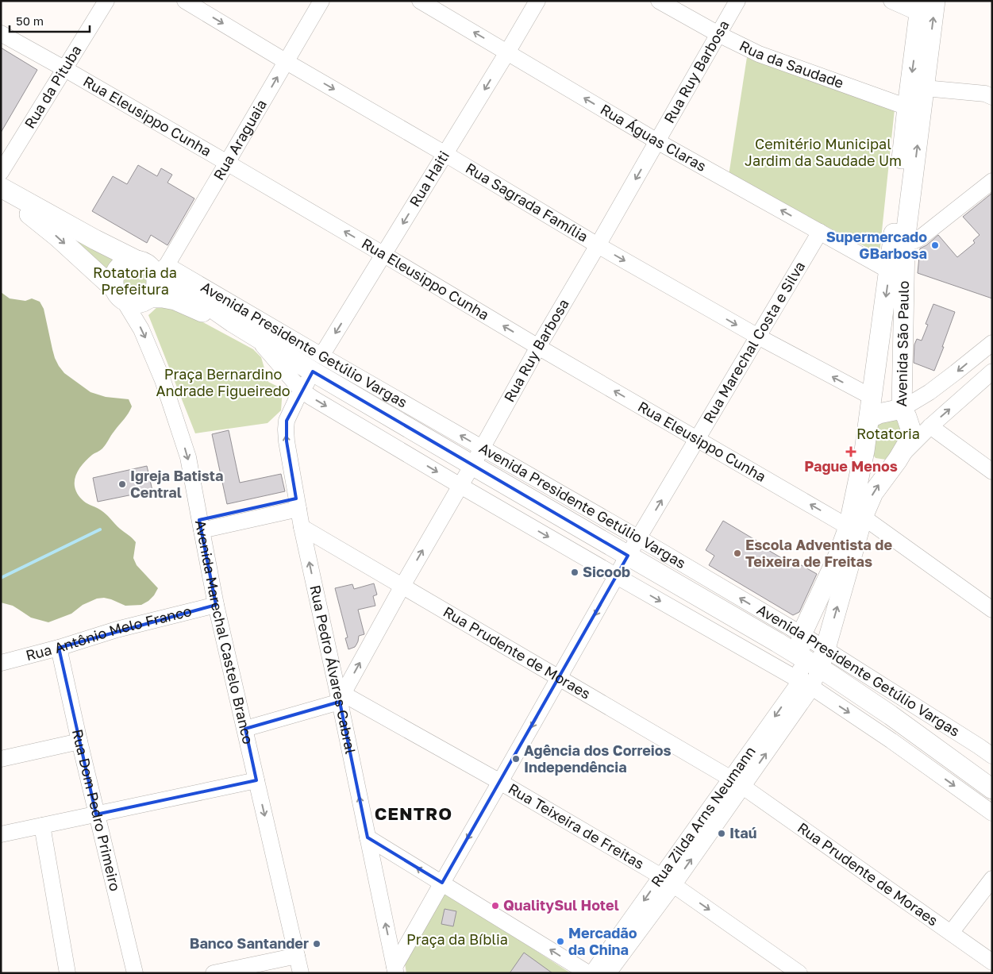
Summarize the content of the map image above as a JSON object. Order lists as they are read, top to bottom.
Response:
{
  "streets": {
    "main road": ["Avenida São Paulo", "Avenida Presidente Getúlio Vargas"],
    "street": [
      "Rua da Saudade",
      "Rua Ruy Barbosa",
      "Rua da Pituba",
      "Rua Eleusippo Cunha",
      "Rua Águas Claras",
      "Rua Araguaia",
      "Rua Haiti",
      "Rua Sagrada Família",
      "Rua Marechal Costa e Silva",
      "Avenida Marechal Castelo Branco",
      "Rua Antônio Melo Franco",
      "Rua Prudente de Moraes",
      "Rua Pedro Álvares Cabral",
      "Rua Dom Pedro Primeiro",
      "Rua Zilda Arns Neumann",
      "Rua Teixeira de Freitas"
    ]
  },
  "crossings": [
    ["Rua da Saudade", "Rua Ruy Barbosa"],
    ["Rua da Saudade", "Avenida São Paulo"],
    ["Rua Ruy Barbosa", "Rua Eleusippo Cunha"],
    ["Rua Ruy Barbosa", "Rua Águas Claras"],
    ["Rua Ruy Barbosa", "Rua Sagrada Família"],
    ["Rua Ruy Barbosa", "Avenida Presidente Getúlio Vargas"],
    ["Rua Ruy Barbosa", "Rua Prudente de Moraes"],
    ["Rua Ruy Barbosa", "Rua Pedro Álvares Cabral"],
    ["Rua Ruy Barbosa", "Rua Teixeira de Freitas"],
    ["Rua da Pituba", "Rua Eleusippo Cunha"],
    ["Rua Eleusippo Cunha", "Rua Araguaia"],
    ["Rua Eleusippo Cunha", "Rua Haiti"],
    ["Rua Eleusippo Cunha", "Rua Marechal Costa e Silva"],
    ["Rua Eleusippo Cunha", "Avenida São Paulo"],
    ["Rua Águas Claras", "Rua Haiti"],
    ["Rua Águas Claras", "Rua Marechal Costa e Silva"],
    ["Rua Águas Claras", "Avenida São Paulo"],
    ["Rua Araguaia", "Rua Sagrada Família"],
    ["Rua Araguaia", "Avenida Presidente Getúlio Vargas"],
    ["Rua Araguaia", "Avenida Marechal Castelo Branco"],
    ["Rua Haiti", "Rua Sagrada Família"],
    ["Rua Haiti", "Avenida Presidente Getúlio Vargas"],
    ["Rua Haiti", "Rua Pedro Álvares Cabral"],
    ["Rua Sagrada Família", "Rua Marechal Costa e Silva"],
    ["Rua Sagrada Família", "Avenida São Paulo"],
    ["Rua Marechal Costa e Silva", "Avenida Presidente Getúlio Vargas"],
    ["Avenida São Paulo", "Avenida Presidente Getúlio Vargas"],
    ["Avenida São Paulo", "Rua Zilda Arns Neumann"],
    ["Avenida Presidente Getúlio Vargas", "Avenida Marechal Castelo Branco"],
    ["Avenida Presidente Getúlio Vargas", "Rua Pedro Álvares Cabral"],
    ["Avenida Presidente Getúlio Vargas", "Rua Zilda Arns Neumann"],
    ["Avenida Marechal Castelo Branco", "Rua Antônio Melo Franco"],
    ["Rua Antônio Melo Franco", "Rua Dom Pedro Primeiro"],
    ["Rua Prudente de Moraes", "Rua Pedro Álvares Cabral"],
    ["Rua Prudente de Moraes", "Rua Zilda Arns Neumann"],
    ["Rua Pedro Álvares Cabral", "Rua Teixeira de Freitas"],
    ["Rua Zilda Arns Neumann", "Rua Teixeira de Freitas"]
  ],
  "one_way": [
    "Rua Eleusippo Cunha",
    "Rua Águas Claras",
    "Rua Araguaia",
    "Rua Haiti",
    "Avenida Marechal Castelo Branco",
    "Rua Pedro Álvares Cabral"
  ],
  "districts": ["CENTRO"],
  "parks": [
    "Cemitério Municipal Jardim da Saudade Um",
    "Rotatoria da Prefeitura",
    "Praça Bernardino Andrade Figueiredo",
    "Rotatoria",
    "Praça da Bíblia"
  ],
  "places": {
    "other": [
      "Supermercado GBarbosa",
      "Igreja Batista Central",
      "Escola Adventista de Teixeira de Freitas",
      "Sicoob",
      "Agência dos Correios Independência",
      "Itaú",
      "QualitySul Hotel",
      "Mercadão da China",
      "Banco Santander"
    ],
    "health": ["Pague Menos"]
  },
  "scale_bar": "50 m"
}
